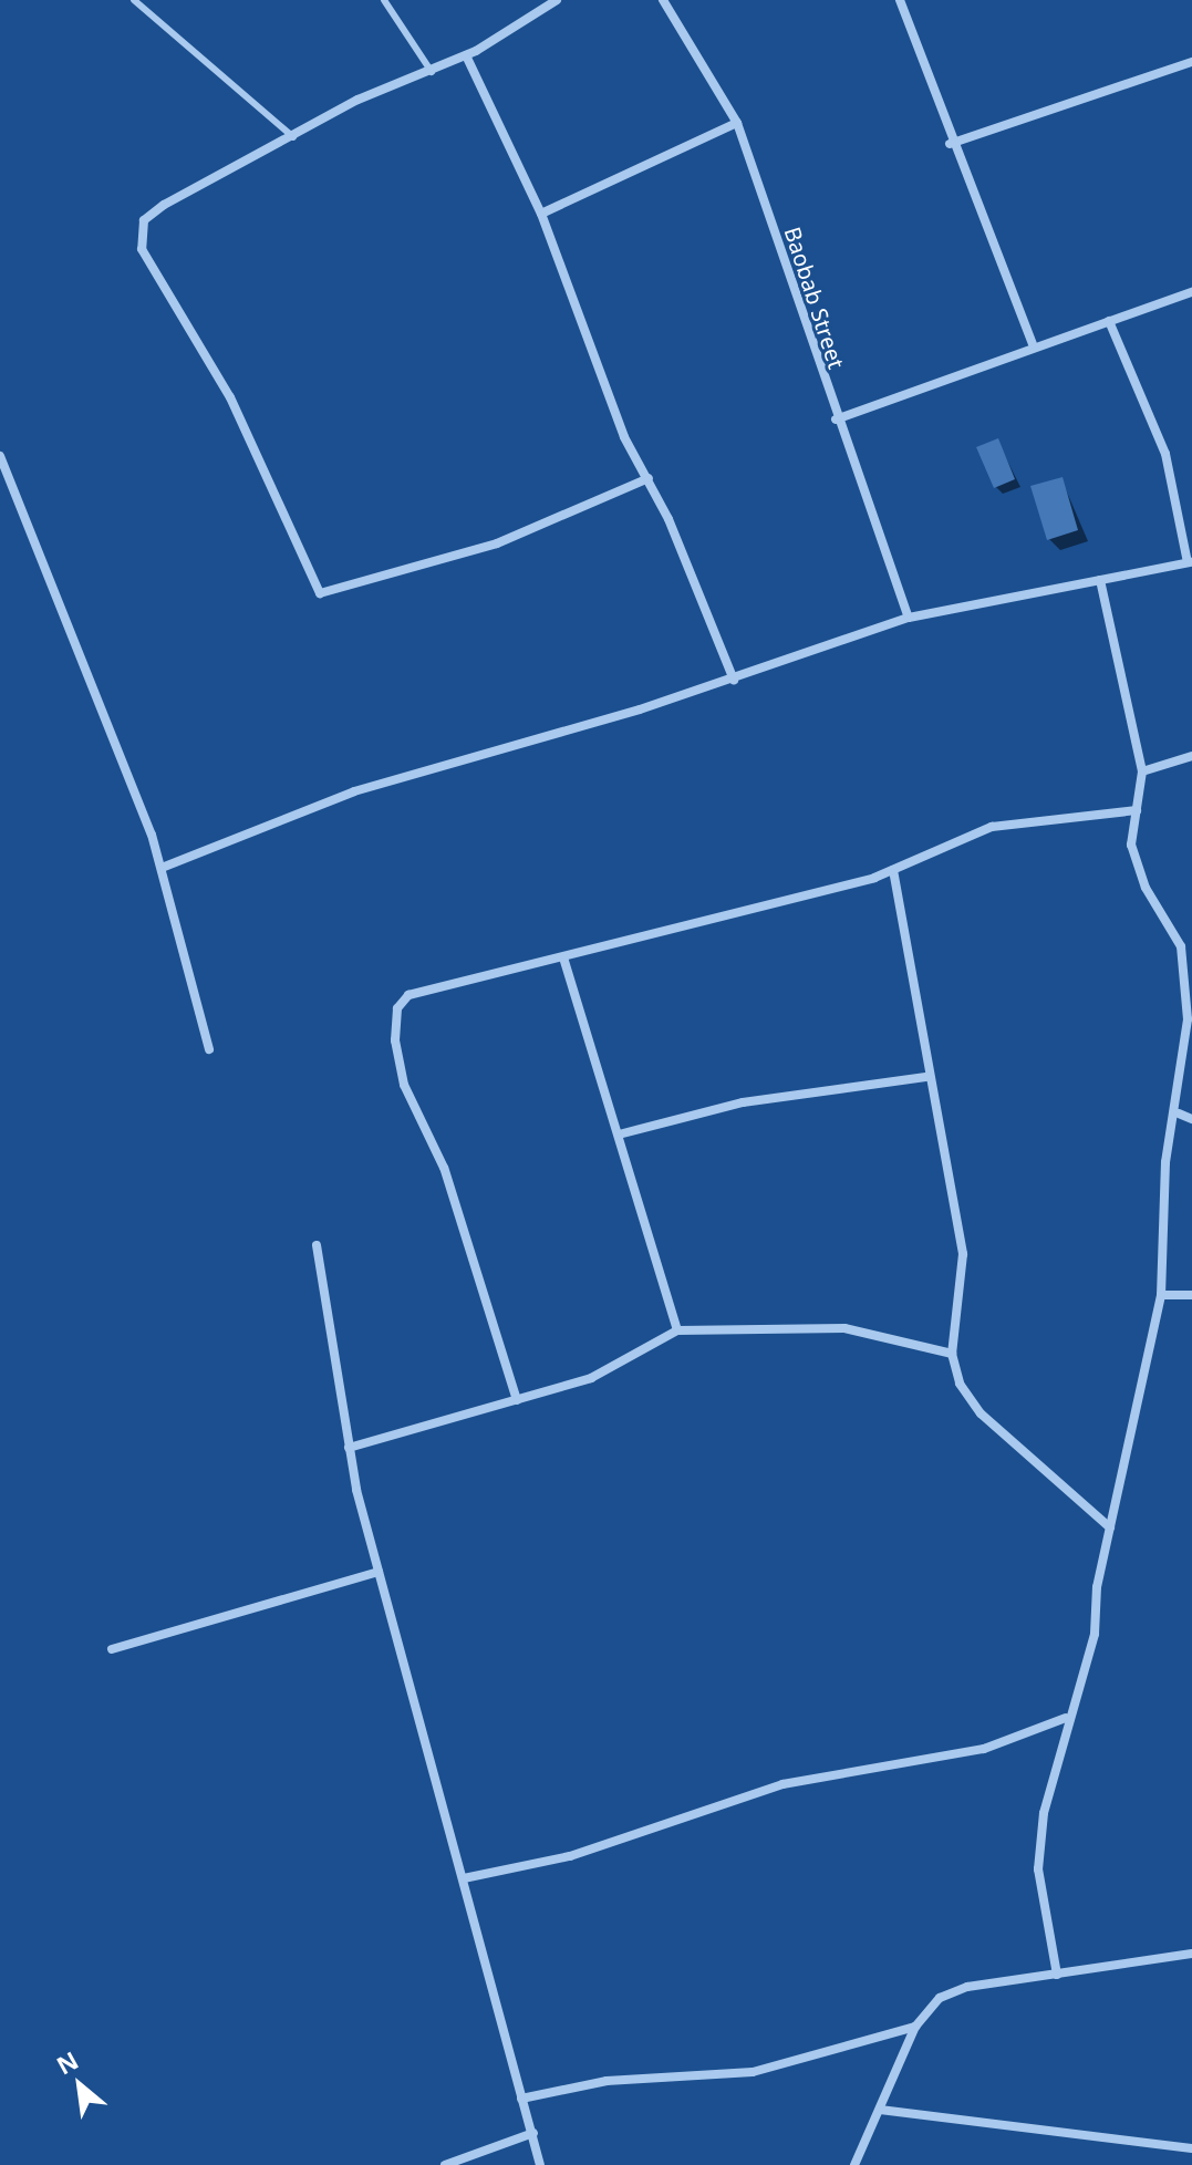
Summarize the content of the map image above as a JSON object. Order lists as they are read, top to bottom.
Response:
{
  "streets": {
    "street": ["Baobab Street"]
  },
  "north": "top left"
}
